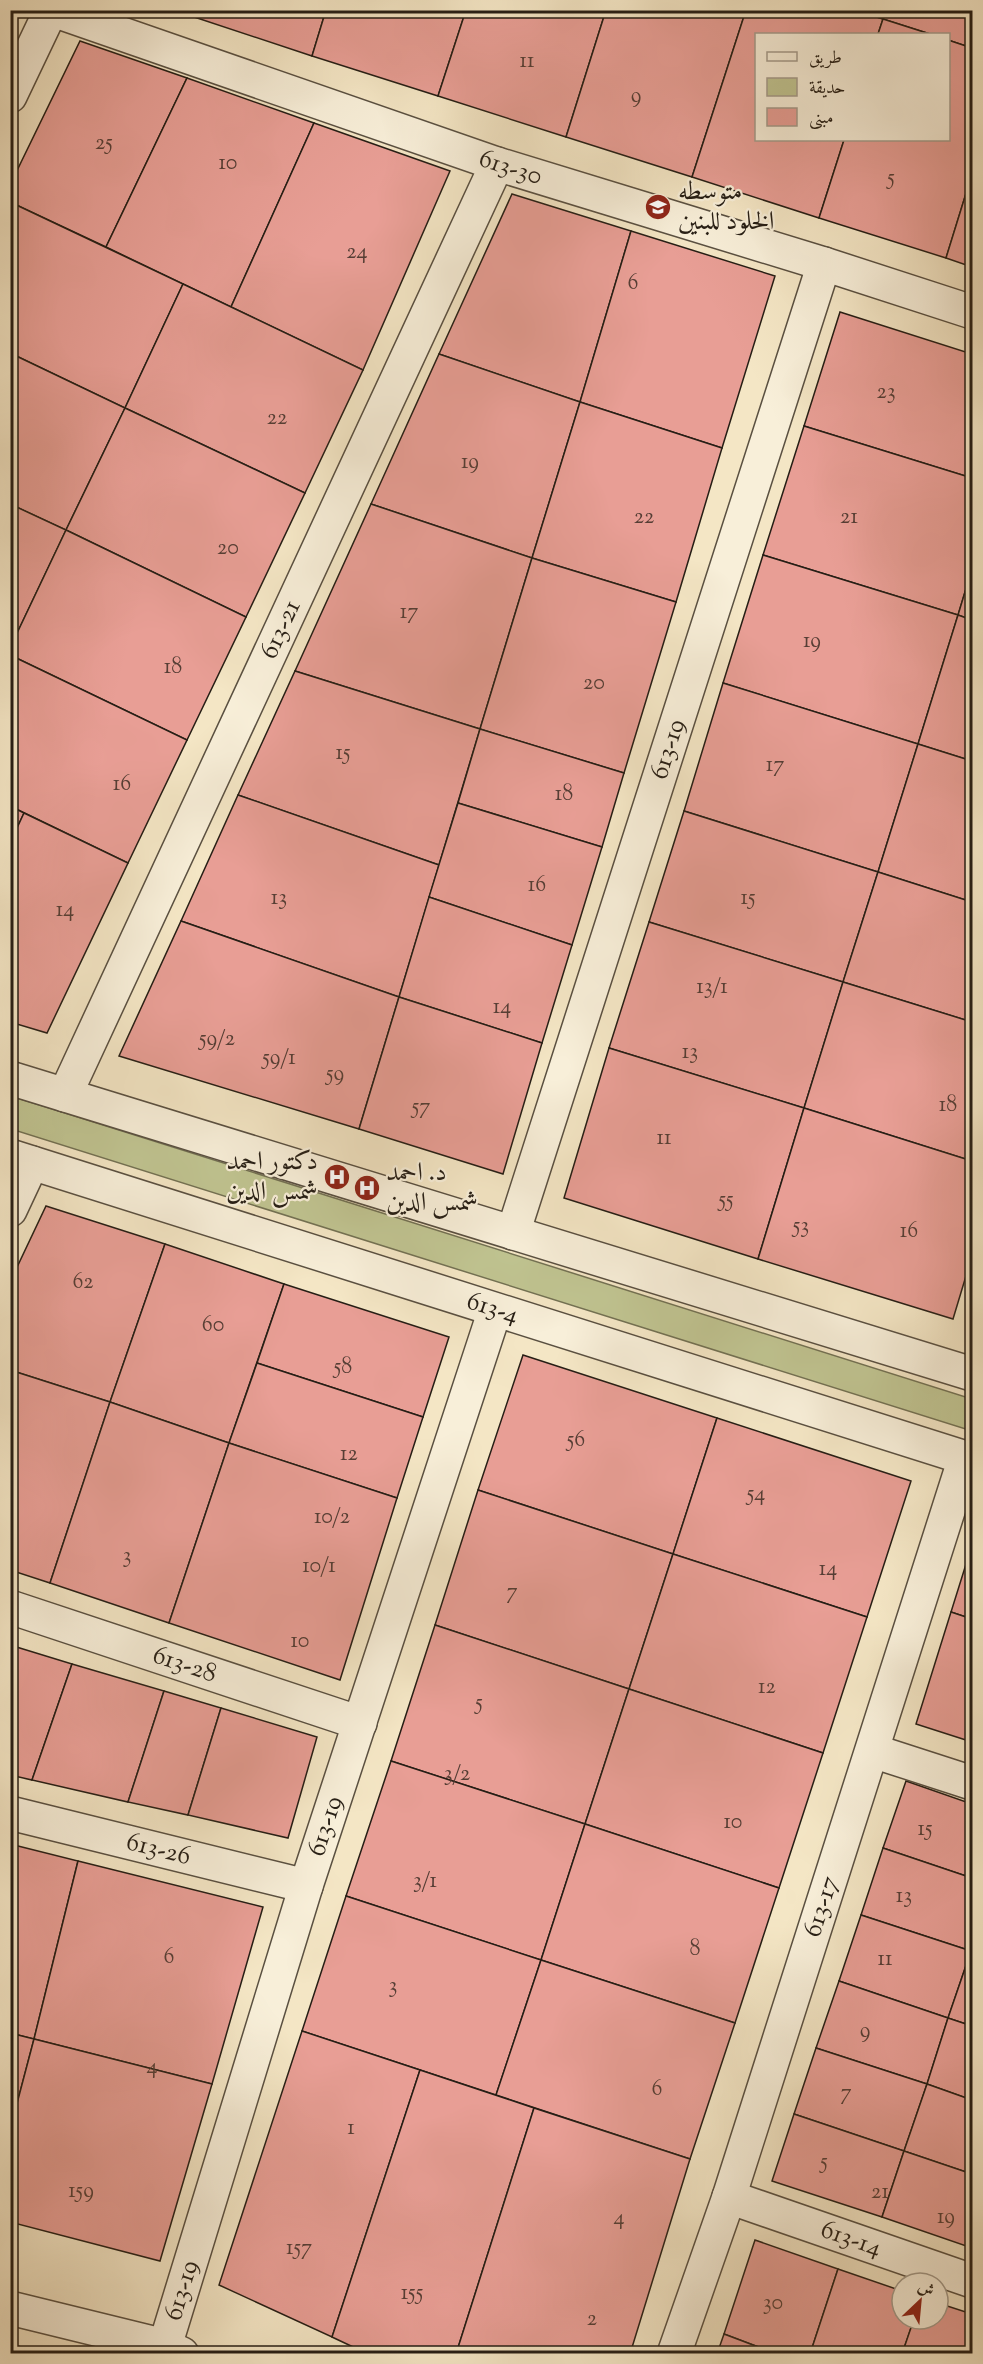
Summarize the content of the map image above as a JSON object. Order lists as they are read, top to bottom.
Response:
{
  "streets": {
    "street": [
      "613-30",
      "613-21",
      "613-19",
      "613-4",
      "613-28",
      "613-26",
      "613-17",
      "613-14"
    ]
  },
  "crossings": [
    ["613-30", "613-21"],
    ["613-30", "613-19"],
    ["613-19", "613-4"],
    ["613-19", "613-28"],
    ["613-19", "613-26"],
    ["613-4", "613-17"],
    ["613-17", "613-14"]
  ],
  "places": {
    "school or university": ["متوسطه الخلود للبنين"],
    "hospital": ["دكتور احمد شمس الدين", "د. احمد شمس الدين"]
  },
  "house_numbers": [
    "11",
    "9",
    "25",
    "10",
    "5",
    "24",
    "6",
    "23",
    "22",
    "19",
    "22",
    "21",
    "20",
    "17",
    "19",
    "18",
    "20",
    "15",
    "17",
    "16",
    "18",
    "16",
    "13",
    "15",
    "14",
    "13/1",
    "14",
    "59/2",
    "13",
    "59/1",
    "59",
    "18",
    "57",
    "11",
    "55",
    "53",
    "16",
    "62",
    "60",
    "58",
    "56",
    "12",
    "54",
    "10/2",
    "3",
    "10/1",
    "14",
    "7",
    "10",
    "12",
    "5",
    "3/2",
    "10",
    "15",
    "3/1",
    "13",
    "8",
    "6",
    "11",
    "3",
    "9",
    "4",
    "6",
    "7",
    "1",
    "5",
    "159",
    "21",
    "19",
    "4",
    "157",
    "155",
    "30",
    "2"
  ],
  "legend": ["طريق", "حديقة", "مبنى"],
  "north": "top right"
}
